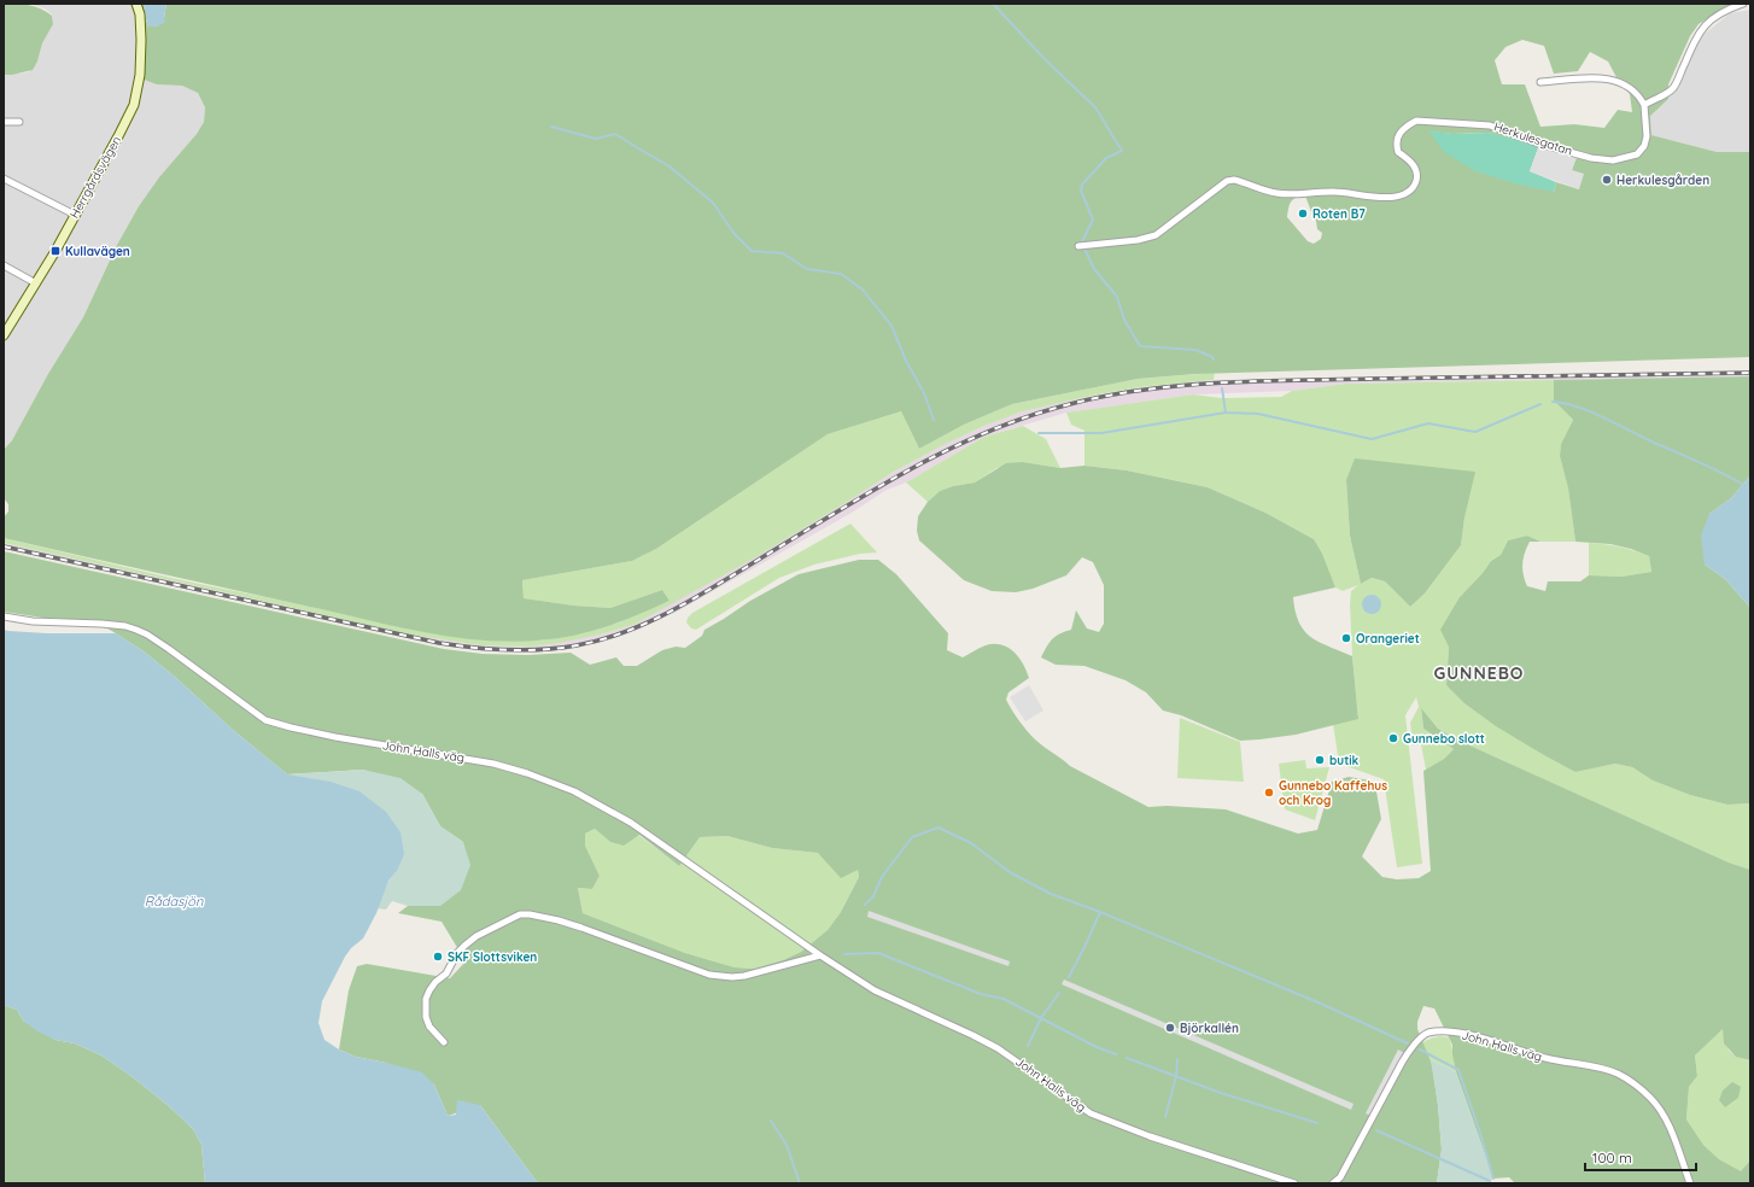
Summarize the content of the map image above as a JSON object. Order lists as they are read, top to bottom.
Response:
{
  "streets": {
    "street": ["Herkulesgatan", "Herrgårdsvägen", "John Halls väg"]
  },
  "districts": ["GUNNEBO"],
  "water": ["Rådasjön"],
  "places": {
    "other": [
      "Herkulesgården",
      "Roten B7",
      "Orangeriet",
      "Gunnebo slott",
      "butik",
      "Gunnebo Kaffehus och Krog",
      "SKF Slottsviken",
      "Björkallén"
    ],
    "transit": ["Kullavägen"]
  },
  "scale_bar": "100 m"
}
